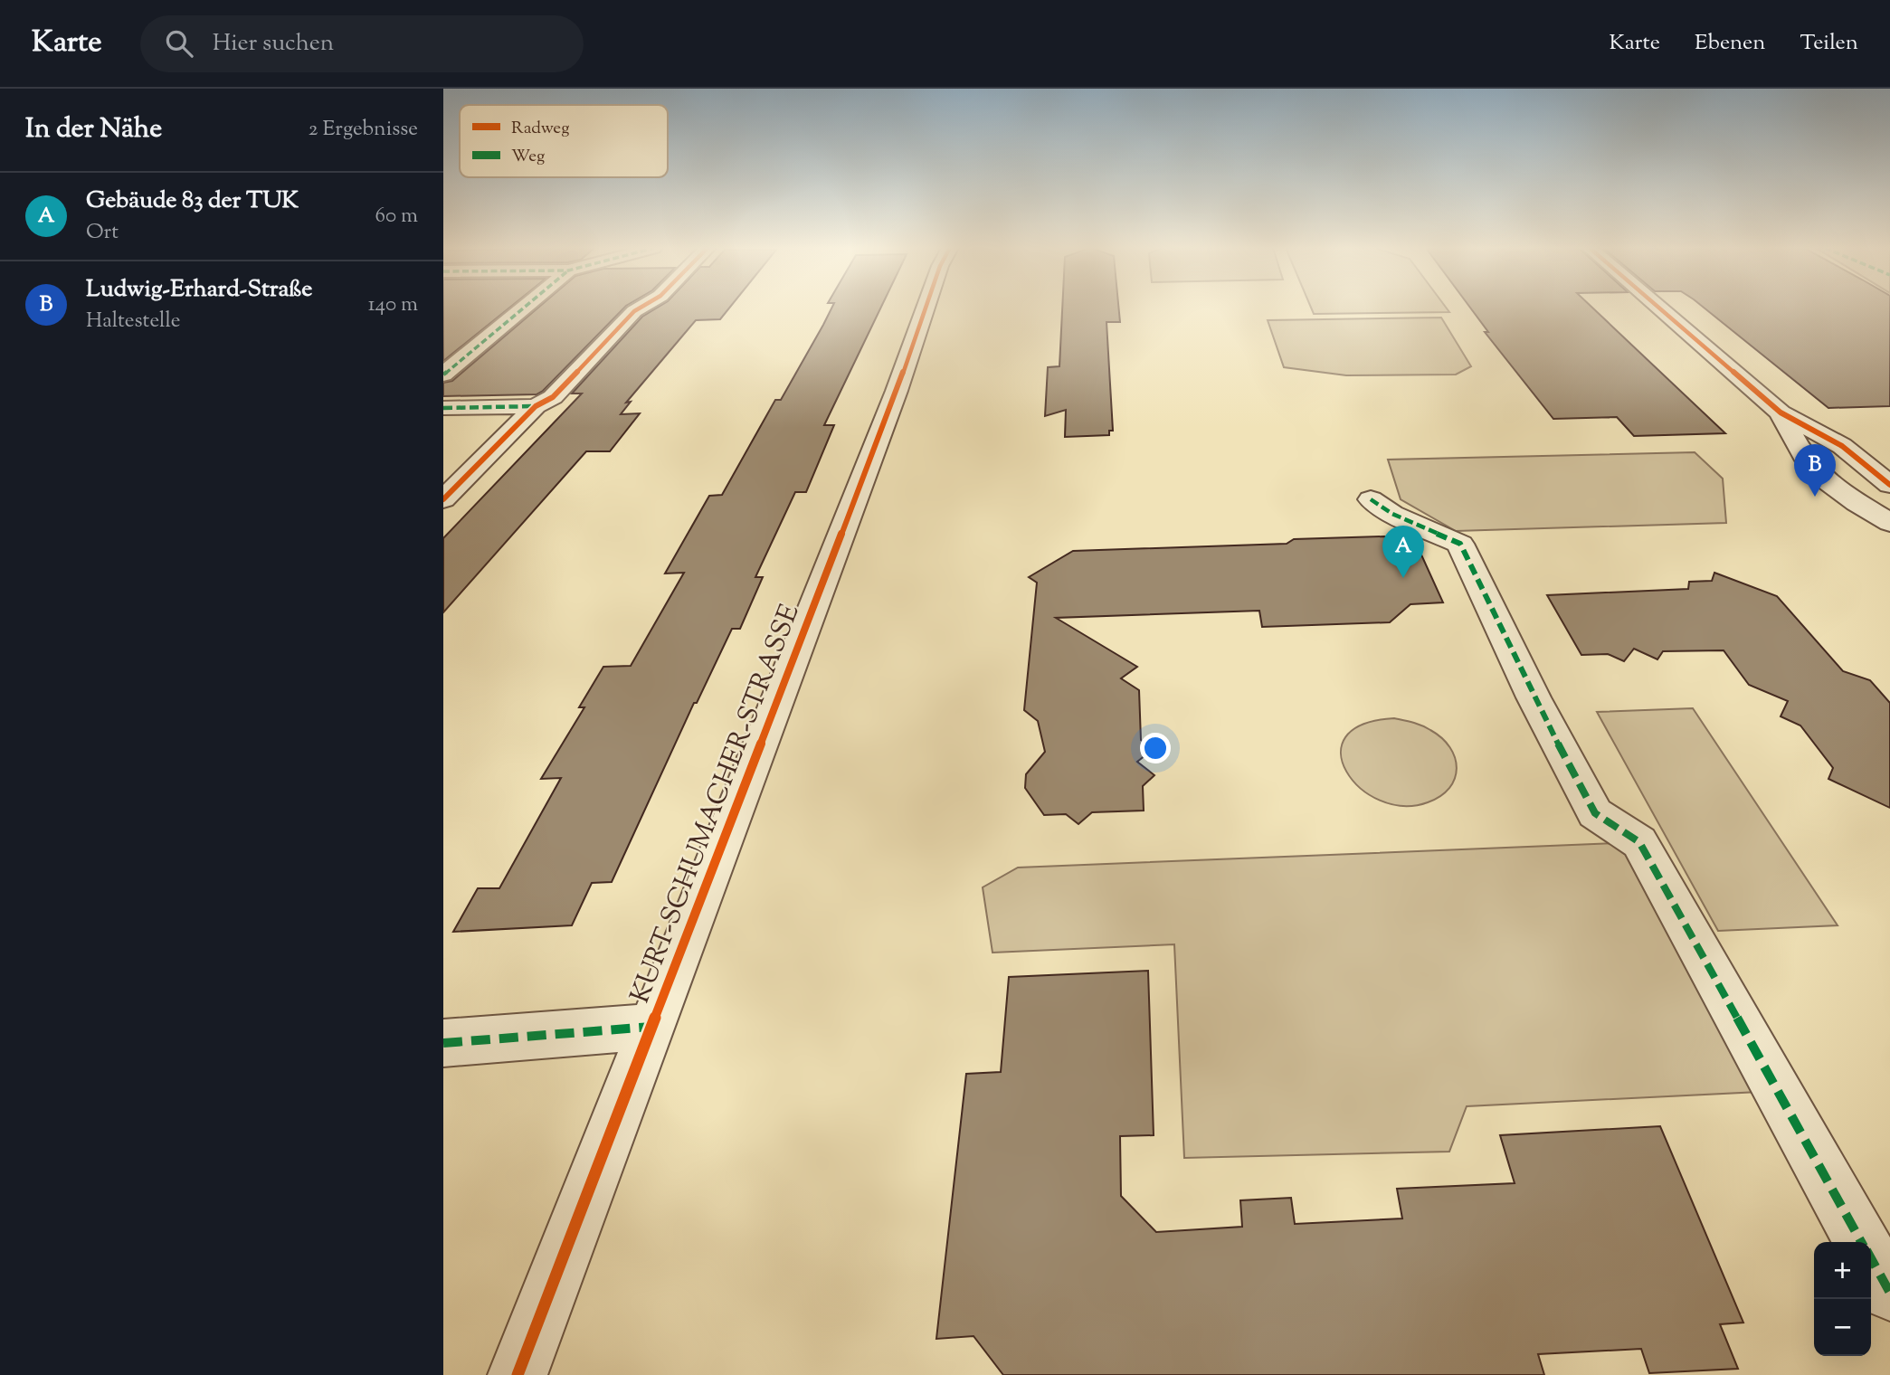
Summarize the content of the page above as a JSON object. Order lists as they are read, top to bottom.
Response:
{
  "streets": {
    "street": ["KURT-SCHUMACHER-STRASSE"]
  },
  "legend": ["Radweg", "Weg"],
  "page": {
    "header": "Karte",
    "search": "Hier suchen",
    "nav": ["Karte", "Ebenen", "Teilen"],
    "heading": ["In der Nähe", "2 Ergebnisse"],
    "list": [
      {
        "mark": "A",
        "name": "Gebäude 83 der TUK",
        "note": "Ort",
        "value": "60 m"
      },
      {
        "mark": "B",
        "name": "Ludwig-Erhard-Straße",
        "note": "Haltestelle",
        "value": "140 m"
      }
    ],
    "pins": ["B", "A"],
    "map_buttons": ["+", "−"]
  }
}
